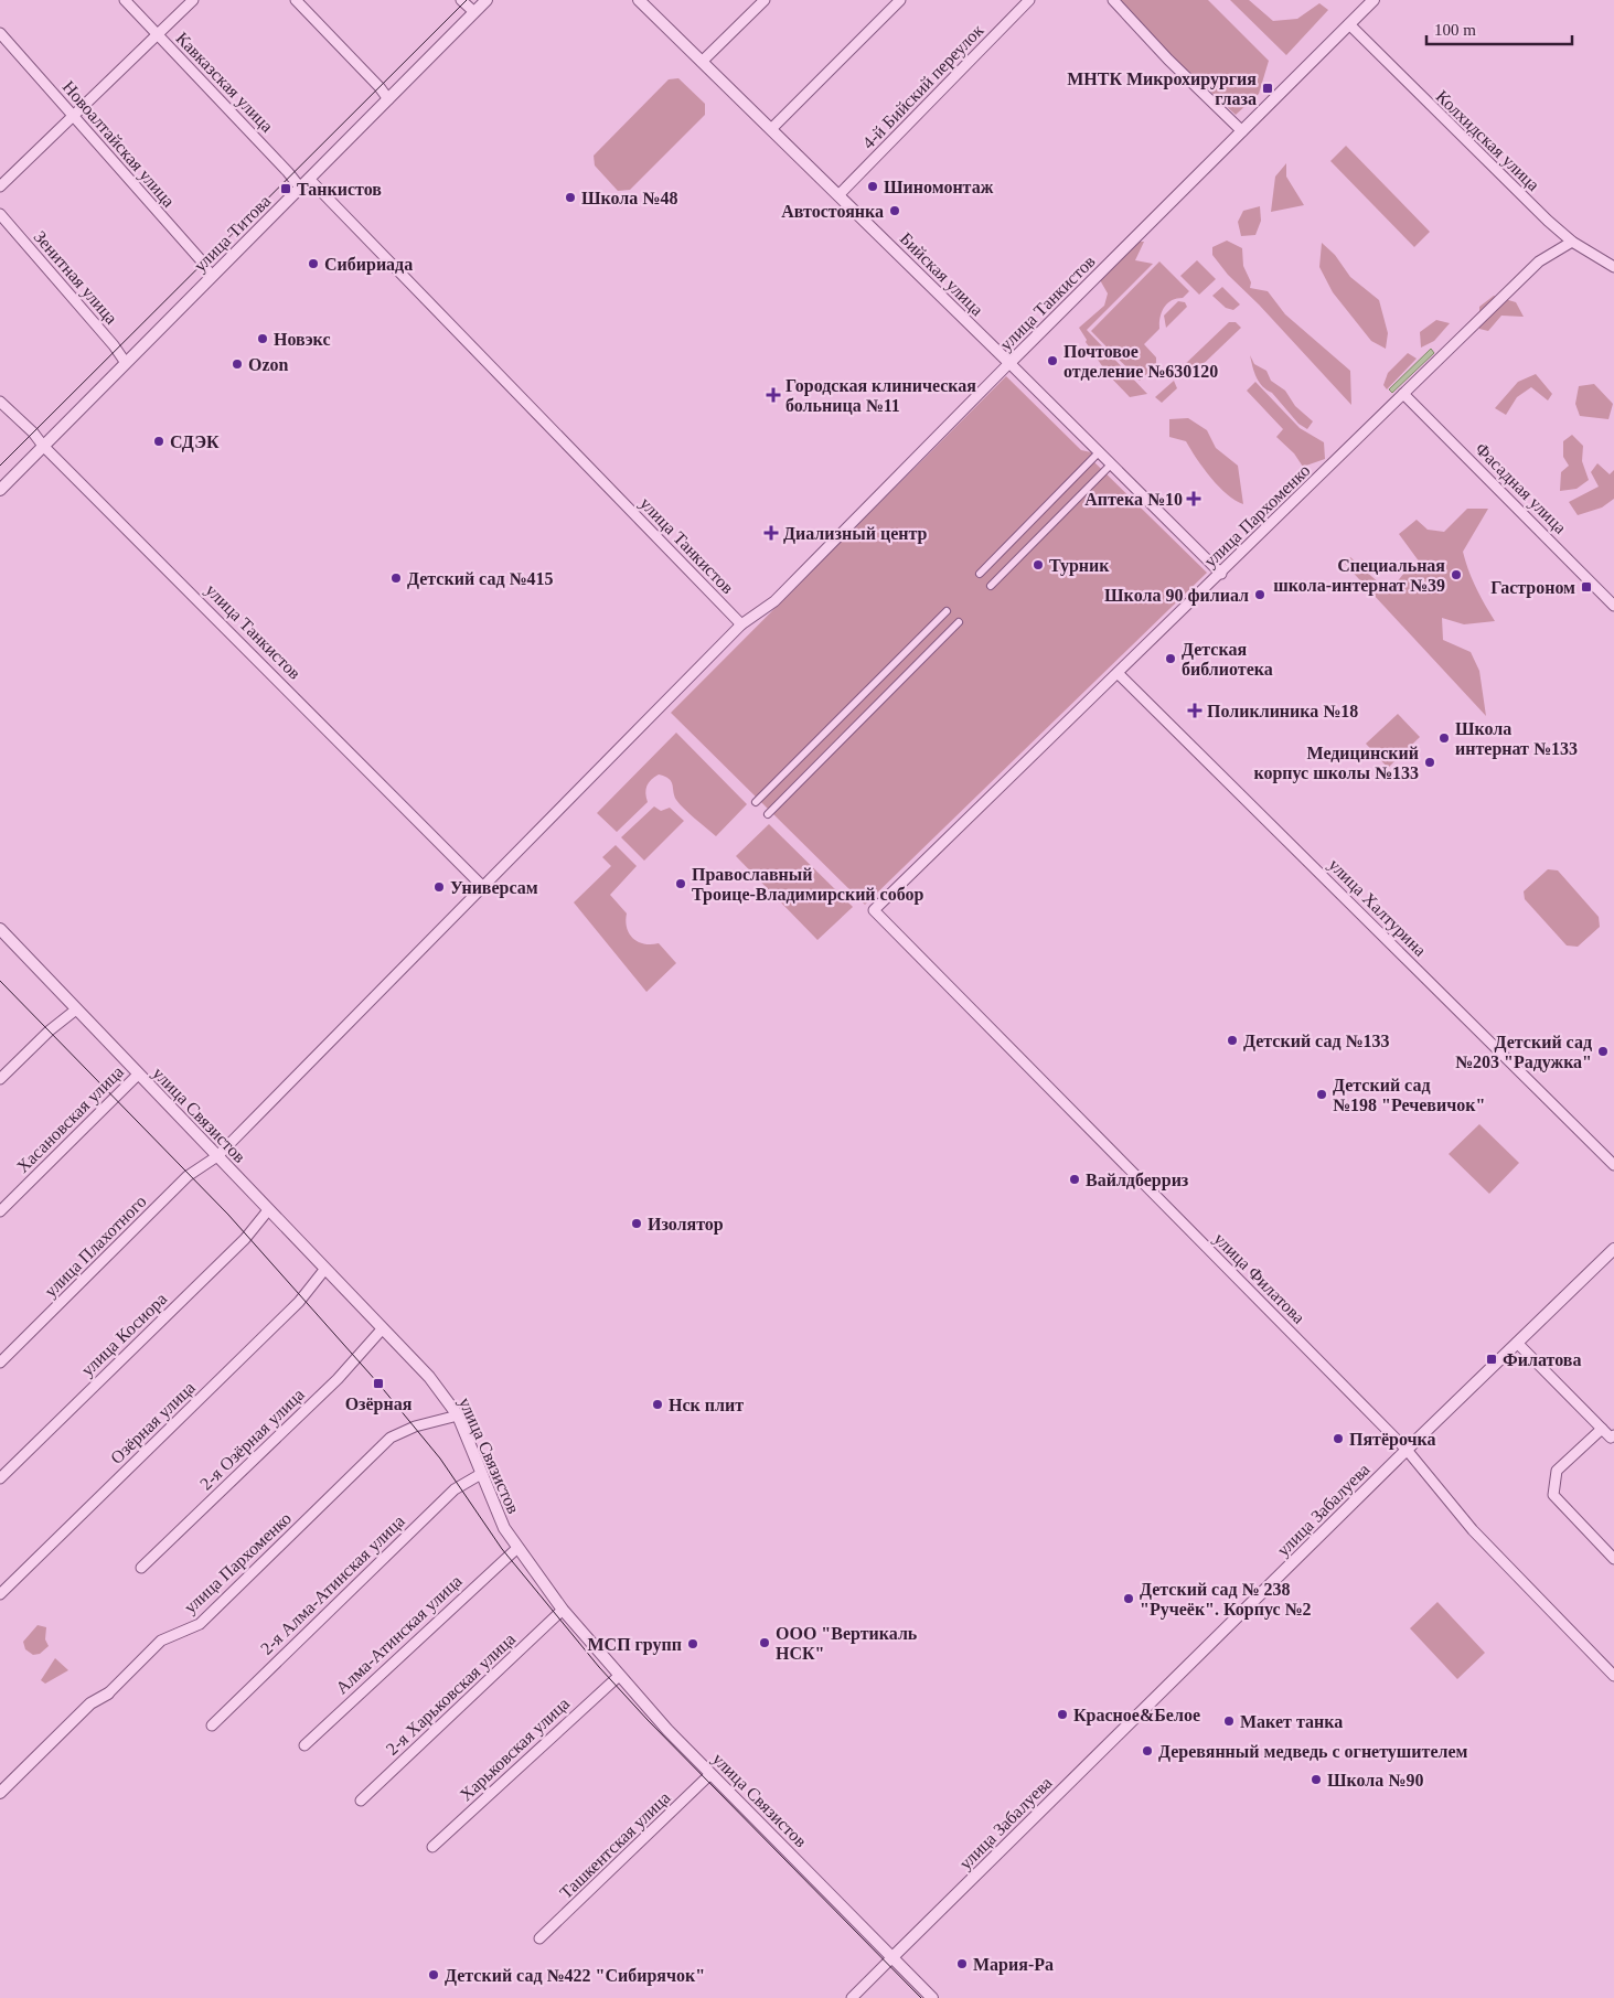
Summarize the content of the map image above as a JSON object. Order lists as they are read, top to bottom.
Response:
{
  "streets": {
    "street": [
      "Кавказская улица",
      "4-й Бийский переулок",
      "Колхидская улица",
      "Новоалтайская улица",
      "улица Титова",
      "Бийская улица",
      "Зенитная улица",
      "улица Танкистов",
      "Фасадная улица",
      "улица Пархоменко",
      "улица Халтурина",
      "улица Связистов",
      "Хасановская улица",
      "улица Плахотного",
      "улица Филатова",
      "улица Косиора",
      "Озёрная улица",
      "2-я Озёрная улица",
      "улица Забалуева",
      "2-я Алма-Атинская улица",
      "Алма-Атинская улица",
      "2-я Харьковская улица",
      "Харьковская улица",
      "Ташкентская улица"
    ]
  },
  "crossings": [
    ["Кавказская улица", "улица Титова"],
    ["4-й Бийский переулок", "Бийская улица"],
    ["Колхидская улица", "улица Танкистов"],
    ["Колхидская улица", "улица Пархоменко"],
    ["Новоалтайская улица", "улица Титова"],
    ["улица Титова", "Зенитная улица"],
    ["улица Титова", "улица Танкистов"],
    ["Бийская улица", "улица Танкистов"],
    ["Бийская улица", "улица Пархоменко"],
    ["улица Танкистов", "улица Связистов"],
    ["улица Танкистов", "улица Плахотного"],
    ["Фасадная улица", "улица Пархоменко"],
    ["улица Пархоменко", "улица Халтурина"],
    ["улица Пархоменко", "улица Связистов"],
    ["улица Пархоменко", "улица Филатова"],
    ["улица Связистов", "Хасановская улица"],
    ["улица Связистов", "улица Плахотного"],
    ["улица Связистов", "улица Косиора"],
    ["улица Связистов", "Озёрная улица"],
    ["улица Связистов", "2-я Озёрная улица"],
    ["улица Связистов", "улица Забалуева"],
    ["улица Связистов", "2-я Алма-Атинская улица"],
    ["улица Связистов", "Алма-Атинская улица"],
    ["улица Связистов", "2-я Харьковская улица"],
    ["улица Связистов", "Харьковская улица"],
    ["улица Связистов", "Ташкентская улица"],
    ["улица Филатова", "улица Забалуева"]
  ],
  "places": {
    "transit": [
      "МНТК Микрохирургия глаза",
      "Танкистов",
      "Гастроном",
      "Филатова",
      "Озёрная"
    ],
    "other": [
      "Шиномонтаж",
      "Школа №48",
      "Автостоянка",
      "Сибириада",
      "Новэкс",
      "Почтовое отделение №630120",
      "Ozon",
      "СДЭК",
      "Турник",
      "Специальная школа-интернат №39",
      "Детский сад №415",
      "Школа 90 филиал",
      "Детская библиотека",
      "Школа интернат №133",
      "Медицинский корпус школы №133",
      "Православный Троице-Владимирский собор",
      "Универсам",
      "Детский сад №133",
      "Детский сад №203 \"Радужка\"",
      "Детский сад №198 \"Речевичок\"",
      "Вайлдберриз",
      "Изолятор",
      "Нск плит",
      "Пятёрочка",
      "Детский сад № 238 \"Ручеёк\". Корпус №2",
      "ООО \"Вертикаль НСК\"",
      "МСП групп",
      "Красное&Белое",
      "Макет танка",
      "Деревянный медведь с огнетушителем",
      "Школа №90",
      "Мария-Ра",
      "Детский сад №422 \"Сибирячок\""
    ],
    "health": [
      "Городская клиническая больница №11",
      "Аптека №10",
      "Диализный центр",
      "Поликлиника №18"
    ]
  },
  "scale_bar": "100 m"
}
